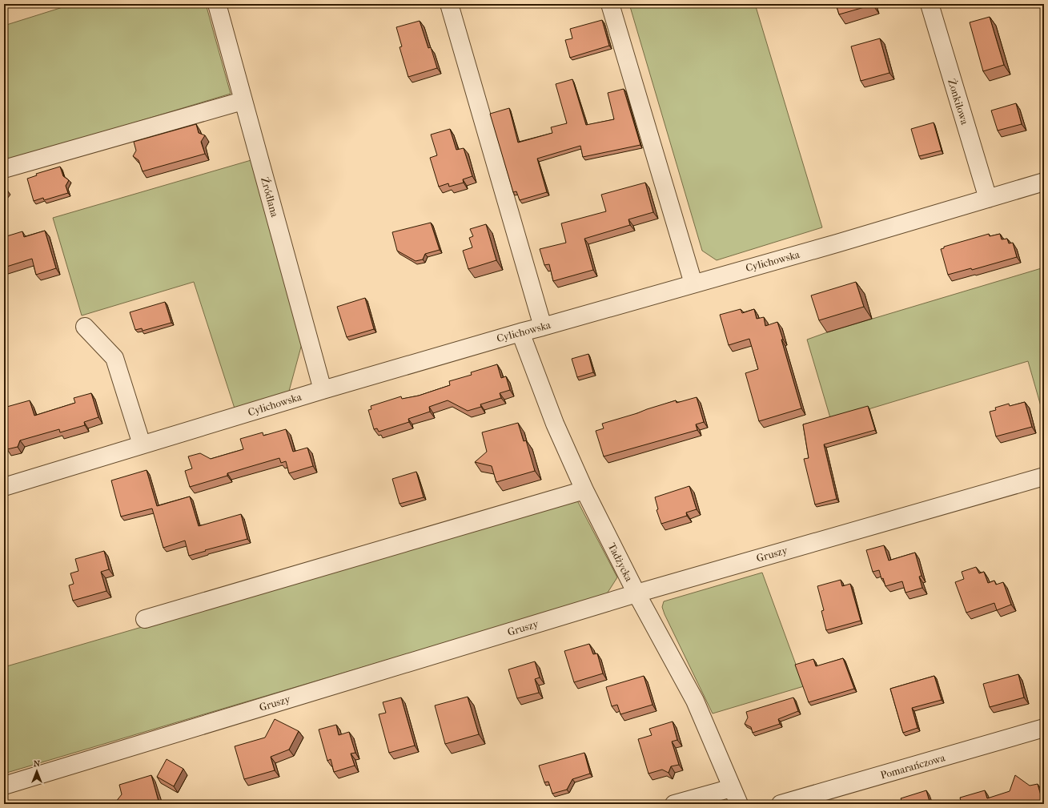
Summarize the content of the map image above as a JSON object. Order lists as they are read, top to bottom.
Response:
{
  "streets": {
    "street": [
      "Żonkilowa",
      "Źródlana",
      "Cylichowska",
      "Gruszy",
      "Tadżycka",
      "Pomarańczowa"
    ]
  },
  "crossings": [
    ["Żonkilowa", "Cylichowska"],
    ["Źródlana", "Cylichowska"],
    ["Cylichowska", "Tadżycka"],
    ["Gruszy", "Tadżycka"]
  ],
  "north": "top"
}
